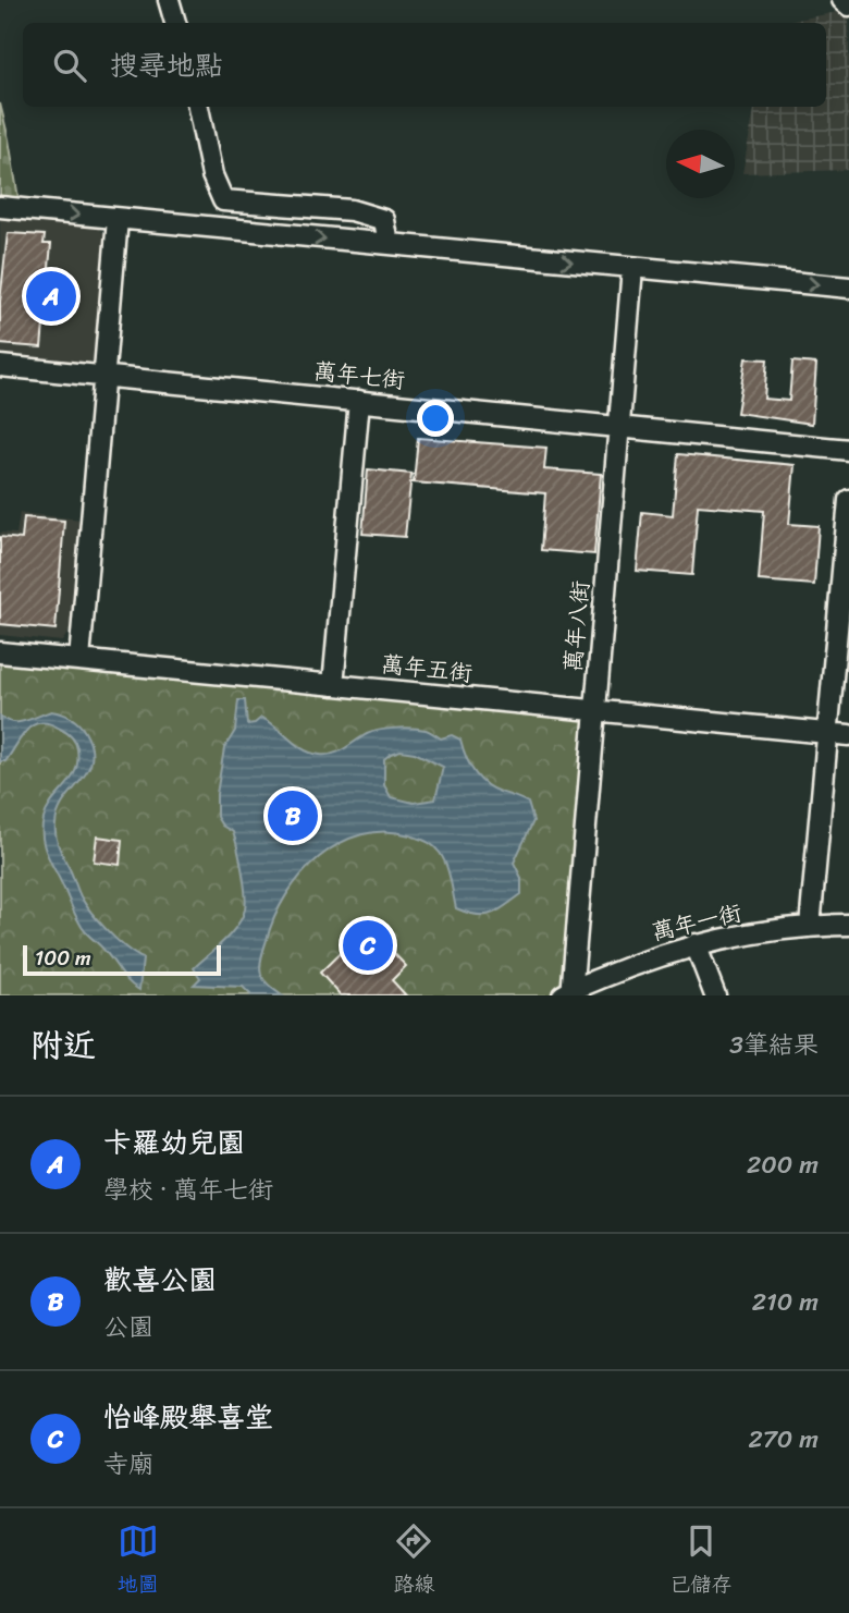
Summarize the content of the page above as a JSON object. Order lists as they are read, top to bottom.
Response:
{
  "streets": {
    "street": [
      "萬年七街",
      "萬年八街",
      "萬年五街",
      "萬年一街"
    ]
  },
  "crossings": [
    ["萬年七街", "萬年八街"],
    ["萬年八街", "萬年五街"],
    ["萬年八街", "萬年一街"]
  ],
  "scale_bar": "100 m",
  "north": "left",
  "page": {
    "search": "搜尋地點",
    "pins": ["A", "B", "C"],
    "scale": "100 m",
    "heading": ["附近", "3筆結果"],
    "list": [
      {
        "mark": "A",
        "name": "卡羅幼兒園",
        "note": "學校 · 萬年七街",
        "value": "200 m"
      },
      {
        "mark": "B",
        "name": "歡喜公園",
        "note": "公園",
        "value": "210 m"
      },
      {
        "mark": "C",
        "name": "怡峰殿舉喜堂",
        "note": "寺廟",
        "value": "270 m"
      }
    ],
    "nav": ["地圖", "路線", "已儲存"]
  }
}
